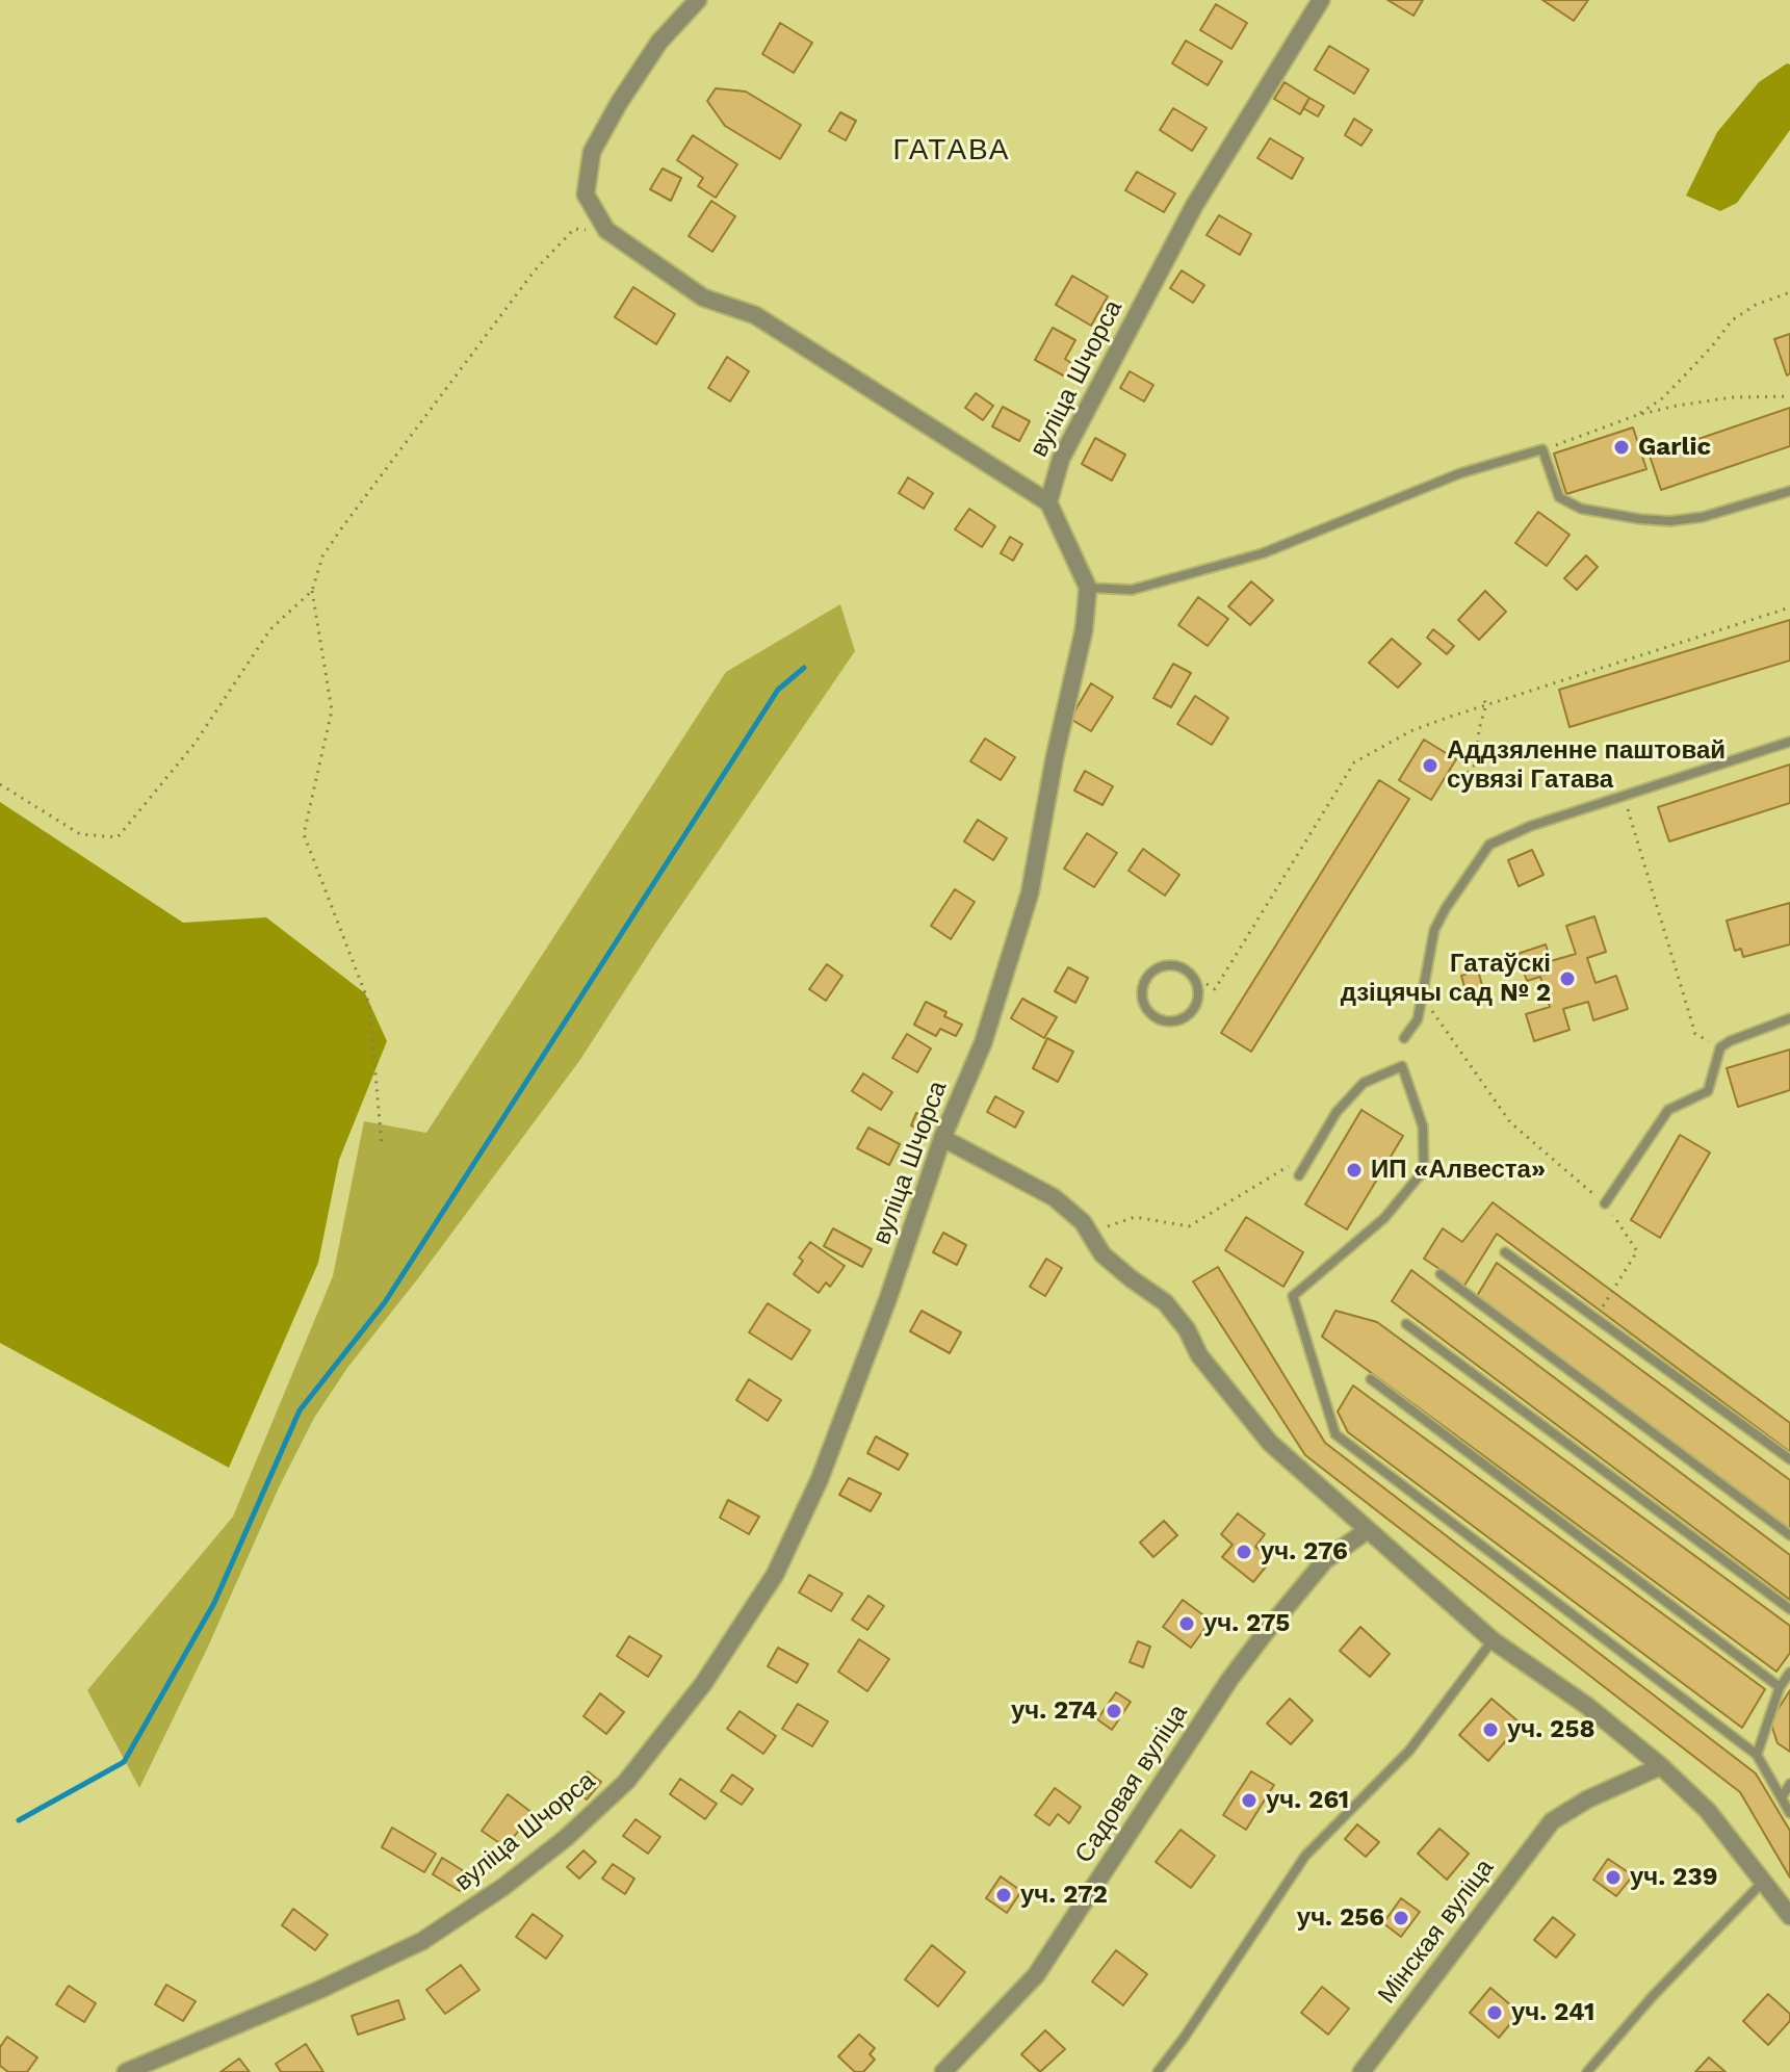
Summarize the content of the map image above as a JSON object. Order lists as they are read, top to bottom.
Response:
{
  "streets": {
    "street": ["вуліца Шчорса", "Садовая вуліца", "Мінская вуліца"]
  },
  "districts": ["ГАТАВА"],
  "places": [
    "Garlic",
    "Аддзяленне паштовай сувязі Гатава",
    "Гатаўскі дзіцячы сад № 2",
    "ИП «Алвеста»",
    "уч. 276",
    "уч. 275",
    "уч. 274",
    "уч. 258",
    "уч. 261",
    "уч. 239",
    "уч. 272",
    "уч. 256",
    "уч. 241"
  ]
}
